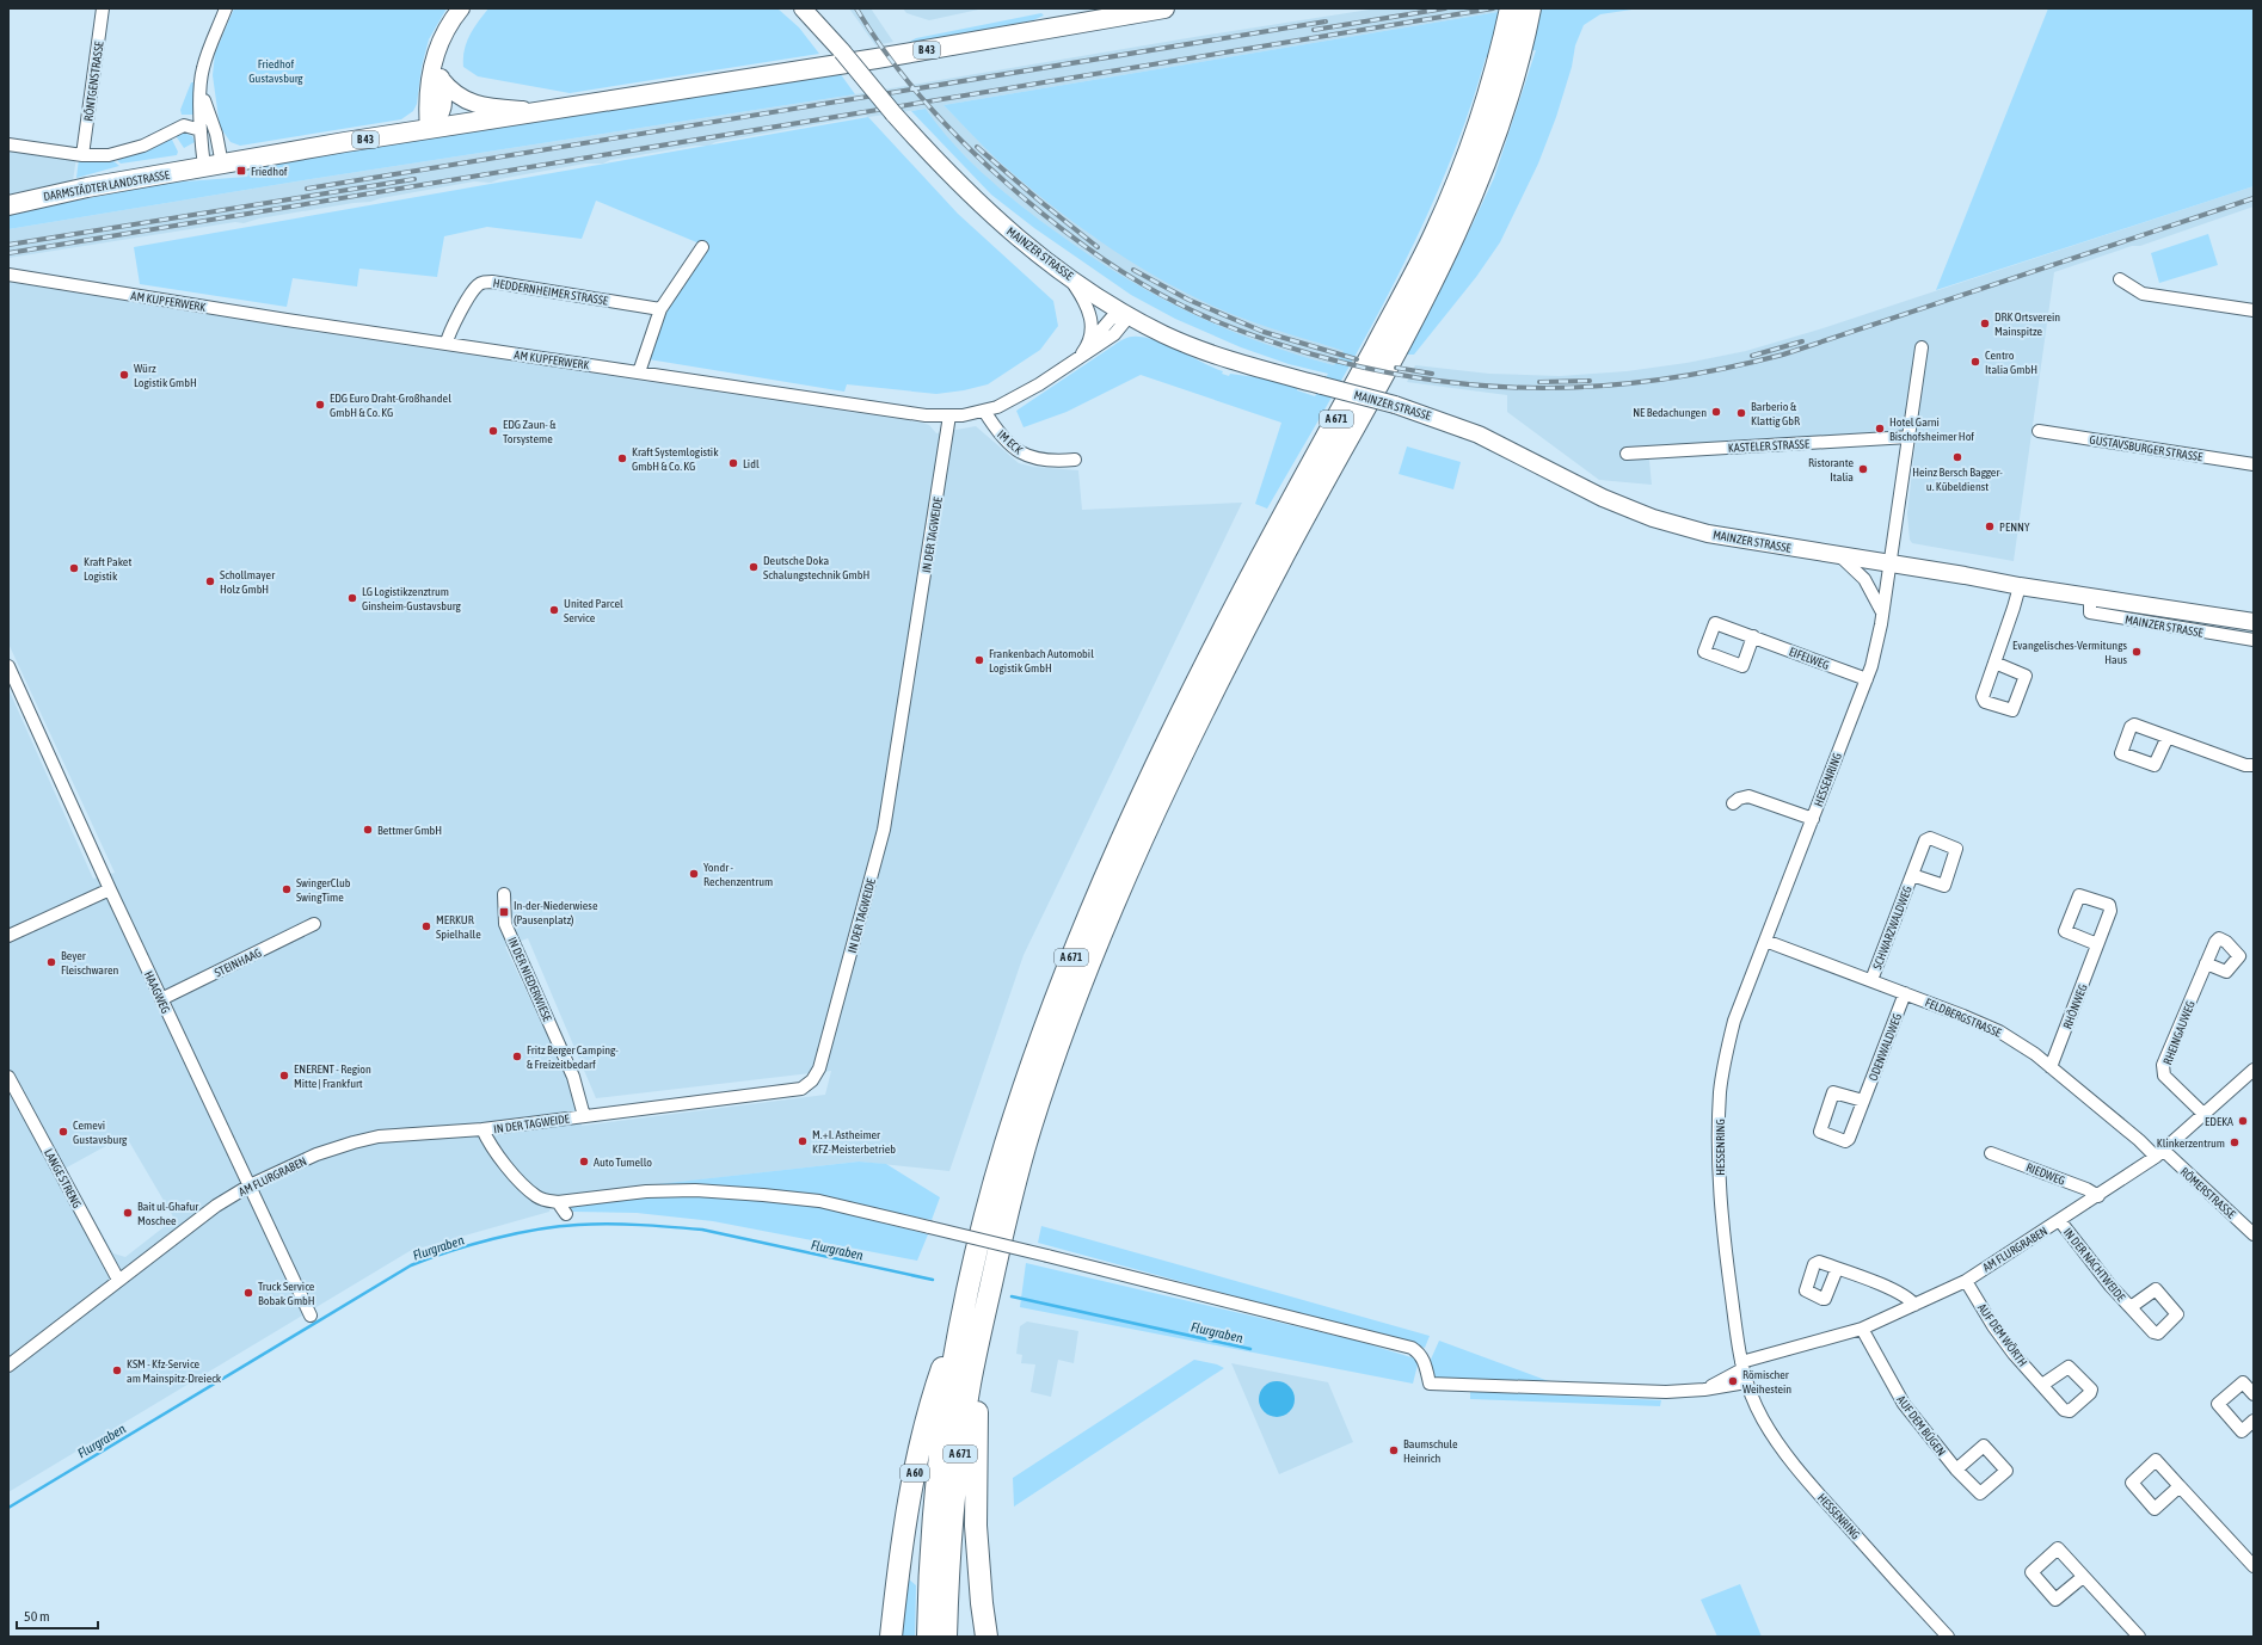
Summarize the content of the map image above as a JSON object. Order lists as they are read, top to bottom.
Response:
{
  "streets": {
    "highway": ["A 671", "A 60"],
    "main road": ["B 43", "DARMSTÄDTER LANDSTRASSE", "MAINZER STRASSE"],
    "street": [
      "RÖNTGENSTRASSE",
      "HEDDERNHEIMER STRASSE",
      "AM KUPFERWERK",
      "IM ECK",
      "KASTELER STRASSE",
      "GUSTAVSBURGER STRASSE",
      "IN DER TAGWEIDE",
      "EIFELWEG",
      "HESSENRING",
      "SCHWARZWALDWEG",
      "STEINHAAG",
      "IN DER NIEDERWIESE",
      "HAAGWEG",
      "RHÖNWEG",
      "FELDBERGSTRASSE",
      "RHEINGAUWEG",
      "ODENWALDWEG",
      "RIEDWEG",
      "AM FLURGRABEN",
      "LANGE STRENG",
      "RÖMERSTRASSE",
      "IN DER NACHTWEIDE",
      "AUF DEM WÖRTH",
      "AUF DEM BÜGEN"
    ]
  },
  "crossings": [
    ["B 43", "DARMSTÄDTER LANDSTRASSE"],
    ["MAINZER STRASSE", "AM KUPFERWERK"],
    ["MAINZER STRASSE", "HESSENRING"],
    ["HEDDERNHEIMER STRASSE", "AM KUPFERWERK"],
    ["AM KUPFERWERK", "IM ECK"],
    ["AM KUPFERWERK", "IN DER TAGWEIDE"],
    ["A 671", "A 60"],
    ["IN DER TAGWEIDE", "IN DER NIEDERWIESE"],
    ["IN DER TAGWEIDE", "AM FLURGRABEN"],
    ["EIFELWEG", "HESSENRING"],
    ["HESSENRING", "FELDBERGSTRASSE"],
    ["HESSENRING", "AM FLURGRABEN"],
    ["SCHWARZWALDWEG", "FELDBERGSTRASSE"],
    ["STEINHAAG", "HAAGWEG"],
    ["HAAGWEG", "AM FLURGRABEN"],
    ["RHÖNWEG", "FELDBERGSTRASSE"],
    ["FELDBERGSTRASSE", "ODENWALDWEG"],
    ["FELDBERGSTRASSE", "AM FLURGRABEN"],
    ["FELDBERGSTRASSE", "RÖMERSTRASSE"],
    ["RHEINGAUWEG", "AM FLURGRABEN"],
    ["RIEDWEG", "AM FLURGRABEN"],
    ["AM FLURGRABEN", "LANGE STRENG"],
    ["AM FLURGRABEN", "RÖMERSTRASSE"],
    ["AM FLURGRABEN", "IN DER NACHTWEIDE"],
    ["AM FLURGRABEN", "AUF DEM WÖRTH"],
    ["AM FLURGRABEN", "AUF DEM BÜGEN"]
  ],
  "water": ["Flurgraben"],
  "parks": ["Friedhof Gustavsburg"],
  "places": {
    "transit": ["Friedhof", "In-der-Niederwiese (Pausenplatz)"],
    "other": [
      "DRK Ortsverein Mainspitze",
      "Centro Italia GmbH",
      "Würz Logistik GmbH",
      "EDG Euro Draht-Großhandel GmbH & Co. KG",
      "NE Bedachungen",
      "Barberio & Klattig GbR",
      "Hotel Garni Bischofsheimer Hof",
      "EDG Zaun- & Torsysteme",
      "Heinz Bersch Bagger- u. Kübeldienst",
      "Kraft Systemlogistik GmbH & Co. KG",
      "Lidl",
      "Ristorante Italia",
      "PENNY",
      "Deutsche Doka Schalungstechnik GmbH",
      "Kraft Paket Logistik",
      "Schollmayer Holz GmbH",
      "LG Logistikzenztrum Ginsheim-Gustavsburg",
      "United Parcel Service",
      "Evangelisches-Vermitungs Haus",
      "Frankenbach Automobil Logistik GmbH",
      "Bettmer GmbH",
      "Yondr - Rechenzentrum",
      "SwingerClub SwingTime",
      "MERKUR Spielhalle",
      "Beyer Fleischwaren",
      "Fritz Berger Camping- & Freizeitbedarf",
      "ENERENT - Region Mitte | Frankfurt",
      "EDEKA",
      "Cemevi Gustavsburg",
      "M.+I. Astheimer KFZ-Meisterbetrieb",
      "Klinkerzentrum",
      "Auto Tumello",
      "Bait ul-Ghafur Moschee",
      "Truck Service Bobak GmbH",
      "KSM - Kfz-Service am Mainspitz-Dreieck",
      "Römischer Weihestein",
      "Baumschule Heinrich"
    ]
  },
  "scale_bar": "50 m"
}
